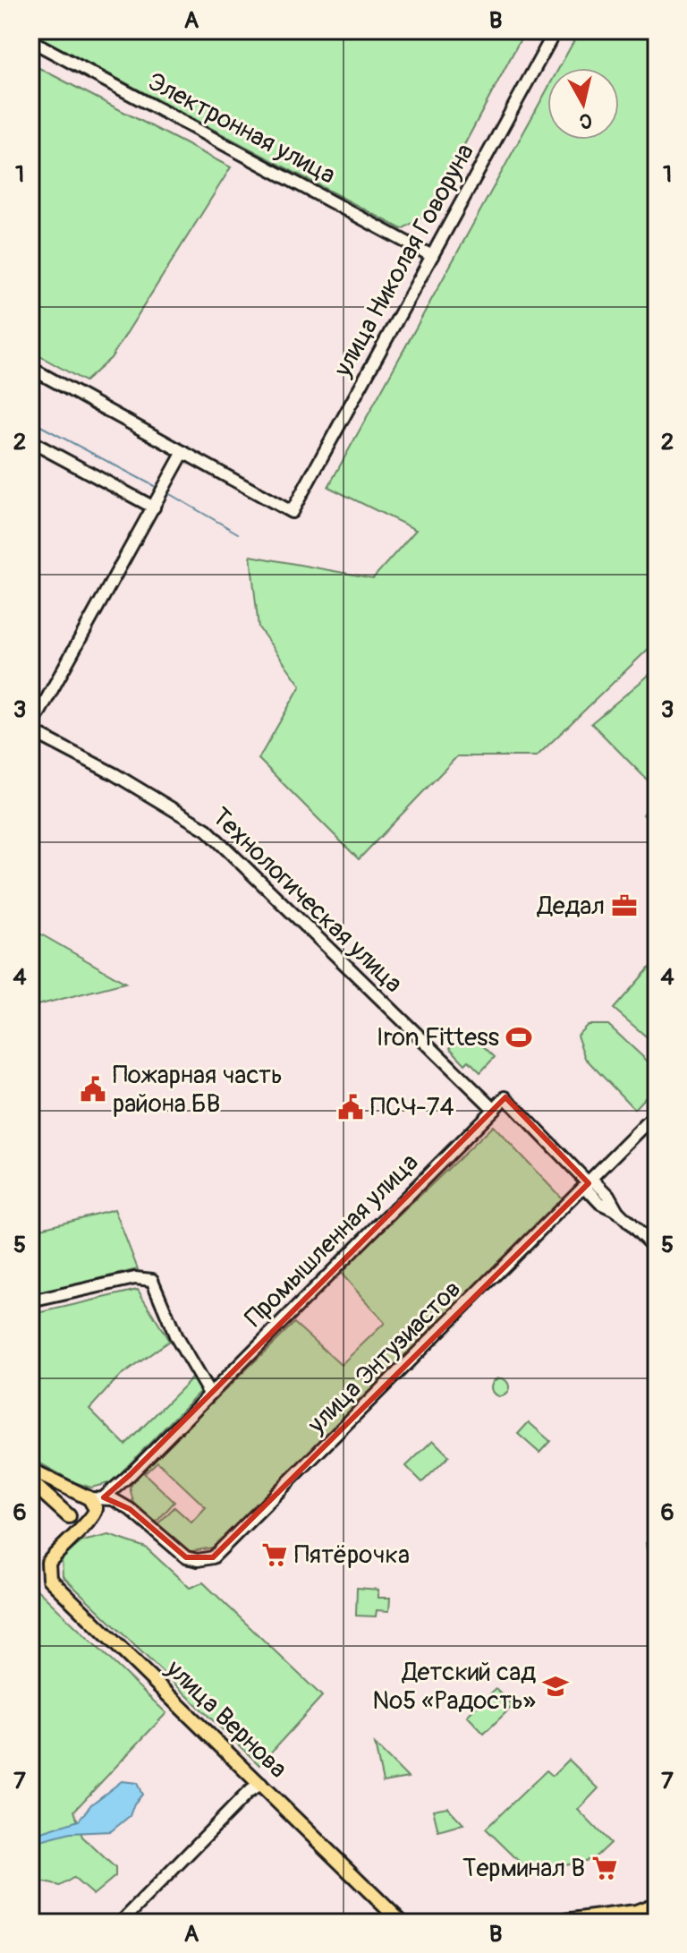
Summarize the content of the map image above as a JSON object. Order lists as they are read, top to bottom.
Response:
{
  "streets": {
    "main road": ["улица Вернова"],
    "street": [
      "Электронная улица",
      "улица Николая Говоруна",
      "Технологическая улица",
      "Промышленная улица",
      "улица Энтузиастов"
    ]
  },
  "crossings": [
    ["Электронная улица", "улица Николая Говоруна"],
    ["улица Николая Говоруна", "Технологическая улица"],
    ["Технологическая улица", "Промышленная улица"],
    ["Промышленная улица", "улица Энтузиастов"],
    ["улица Энтузиастов", "улица Вернова"]
  ],
  "places": {
    "office": ["Дедал"],
    "sports": ["Iron Fittess"],
    "public building": ["Пожарная часть района БВ", "ПСЧ-74"],
    "supermarket": ["Пятёрочка", "Терминал B"],
    "school or university": ["Детский сад №5 «Радость»"]
  },
  "north": "bottom",
  "grid": {
    "columns": ["A", "B"],
    "rows": [
      "1",
      "2",
      "3",
      "4",
      "5",
      "6",
      "7"
    ]
  }
}
